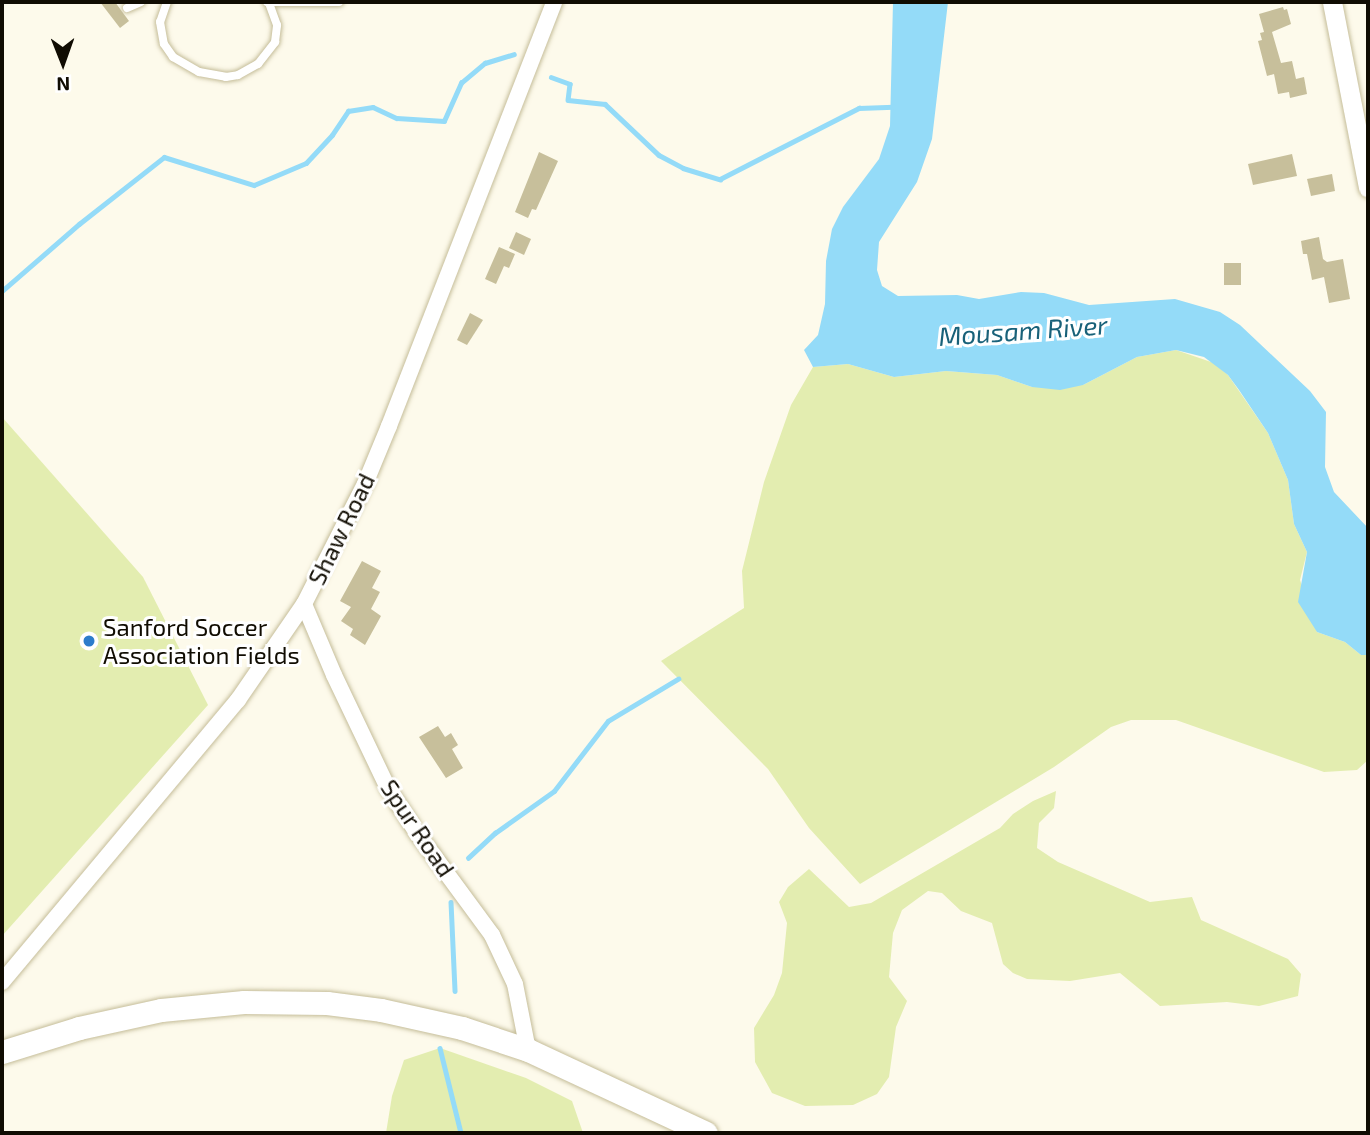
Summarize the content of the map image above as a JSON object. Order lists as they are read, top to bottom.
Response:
{
  "streets": {
    "street": ["Shaw Road", "Spur Road"]
  },
  "crossings": [
    ["Shaw Road", "Spur Road"]
  ],
  "water": ["Mousam River"],
  "places": ["Sanford Soccer Association Fields"],
  "north": "bottom"
}
